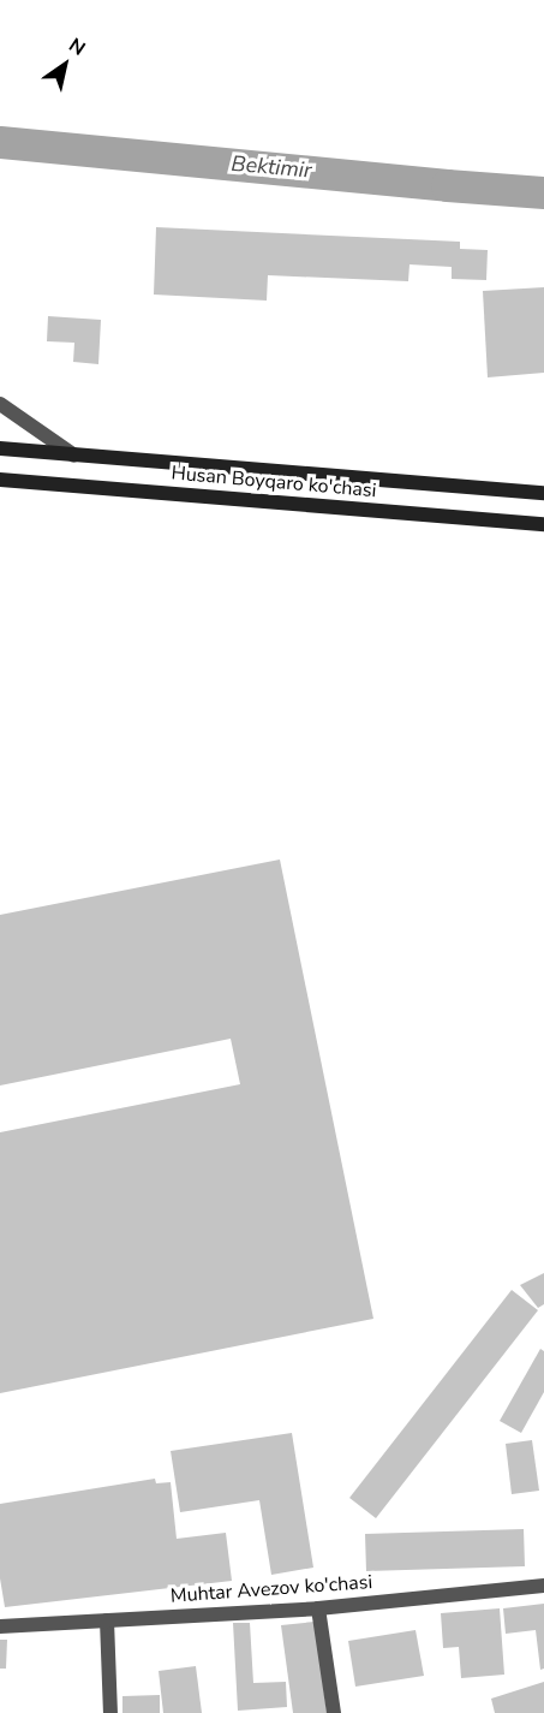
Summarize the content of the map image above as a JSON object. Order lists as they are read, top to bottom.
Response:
{
  "streets": {
    "main road": ["Husan Boyqaro ko'chasi"],
    "street": ["Muhtar Avezov ko'chasi"]
  },
  "water": ["Bektimir"],
  "north": "top right"
}
